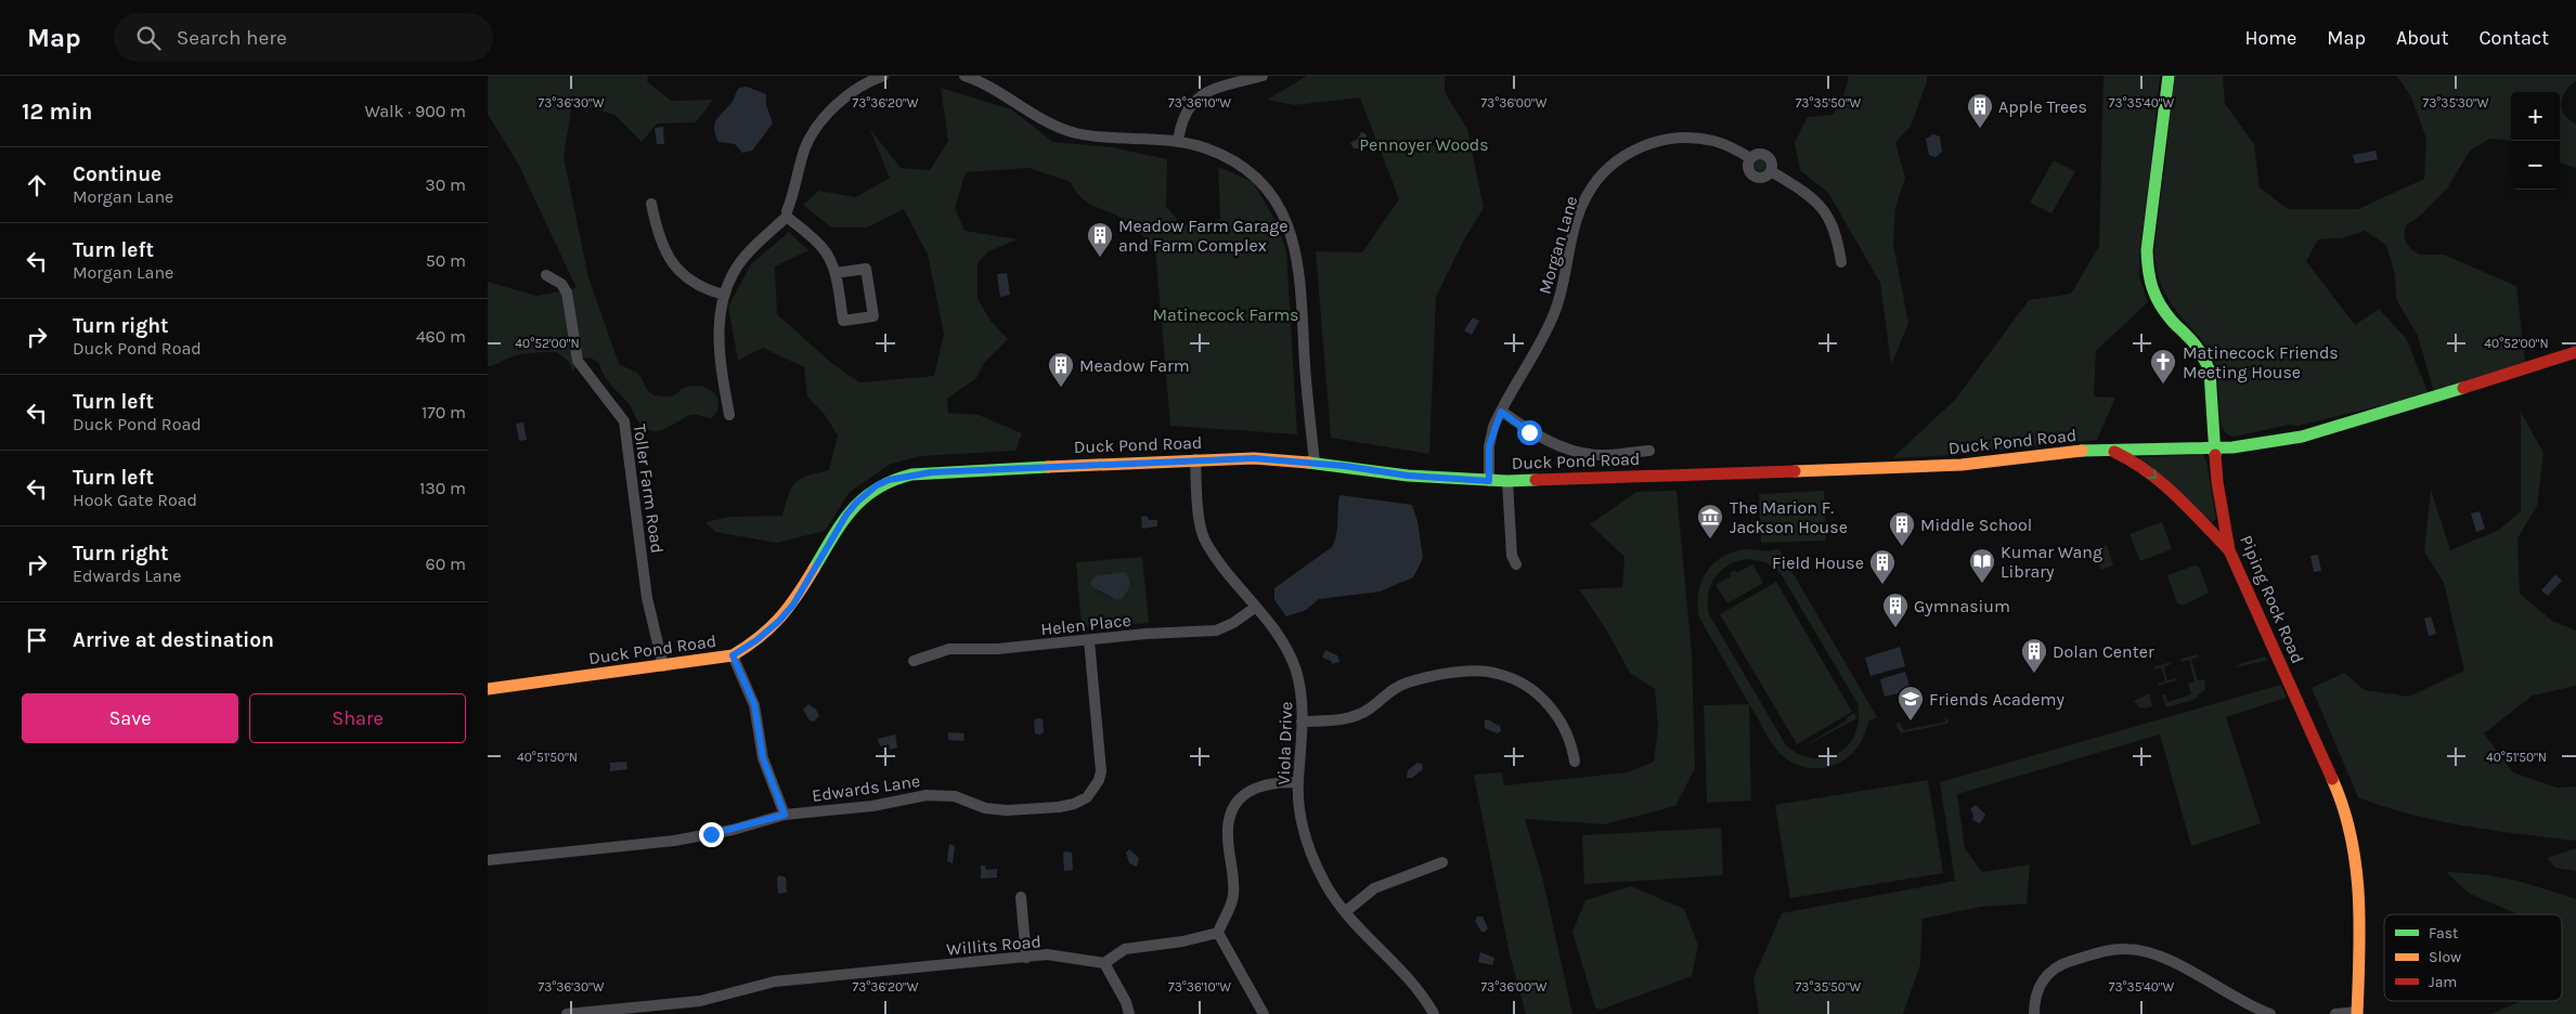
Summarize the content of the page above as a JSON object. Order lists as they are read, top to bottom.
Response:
{
  "streets": {
    "street": [
      "Morgan Lane",
      "Duck Pond Road",
      "Toller Farm Road",
      "Piping Rock Road",
      "Helen Place",
      "Viola Drive",
      "Edwards Lane",
      "Willits Road"
    ]
  },
  "crossings": [
    ["Morgan Lane", "Duck Pond Road"],
    ["Duck Pond Road", "Toller Farm Road"],
    ["Duck Pond Road", "Piping Rock Road"],
    ["Duck Pond Road", "Viola Drive"],
    ["Helen Place", "Viola Drive"],
    ["Helen Place", "Edwards Lane"]
  ],
  "parks": ["Pennoyer Woods", "Matinecock Farms"],
  "places": {
    "building": [
      "Apple Trees",
      "Meadow Farm Garage and Farm Complex",
      "Meadow Farm",
      "Middle School",
      "Field House",
      "Gymnasium",
      "Dolan Center"
    ],
    "church": ["Matinecock Friends Meeting House"],
    "museum": ["The Marion F. Jackson House"],
    "library": ["Kumar Wang Library"],
    "school or university": ["Friends Academy"]
  },
  "legend": ["Fast", "Slow", "Jam"],
  "page": {
    "header": "Map",
    "search": "Search here",
    "nav": [
      "Home",
      "Map",
      "About",
      "Contact"
    ],
    "heading": ["12 min", "Walk · 900 m"],
    "map_buttons": ["+", "−"],
    "list": [
      ["Continue", "Morgan Lane", "30 m"],
      ["Turn left", "Morgan Lane", "50 m"],
      ["Turn right", "Duck Pond Road", "460 m"],
      ["Turn left", "Duck Pond Road", "170 m"],
      ["Turn left", "Hook Gate Road", "130 m"],
      ["Turn right", "Edwards Lane", "60 m"],
      "Arrive at destination"
    ],
    "buttons": ["Save", "Share"]
  },
  "coordinates": [
    "73°36'30\"W",
    "73°36'20\"W",
    "73°36'10\"W",
    "73°36'00\"W",
    "73°35'50\"W",
    "73°35'40\"W",
    "73°35'30\"W",
    "40°52'00\"N",
    "40°51'50\"N"
  ]
}
